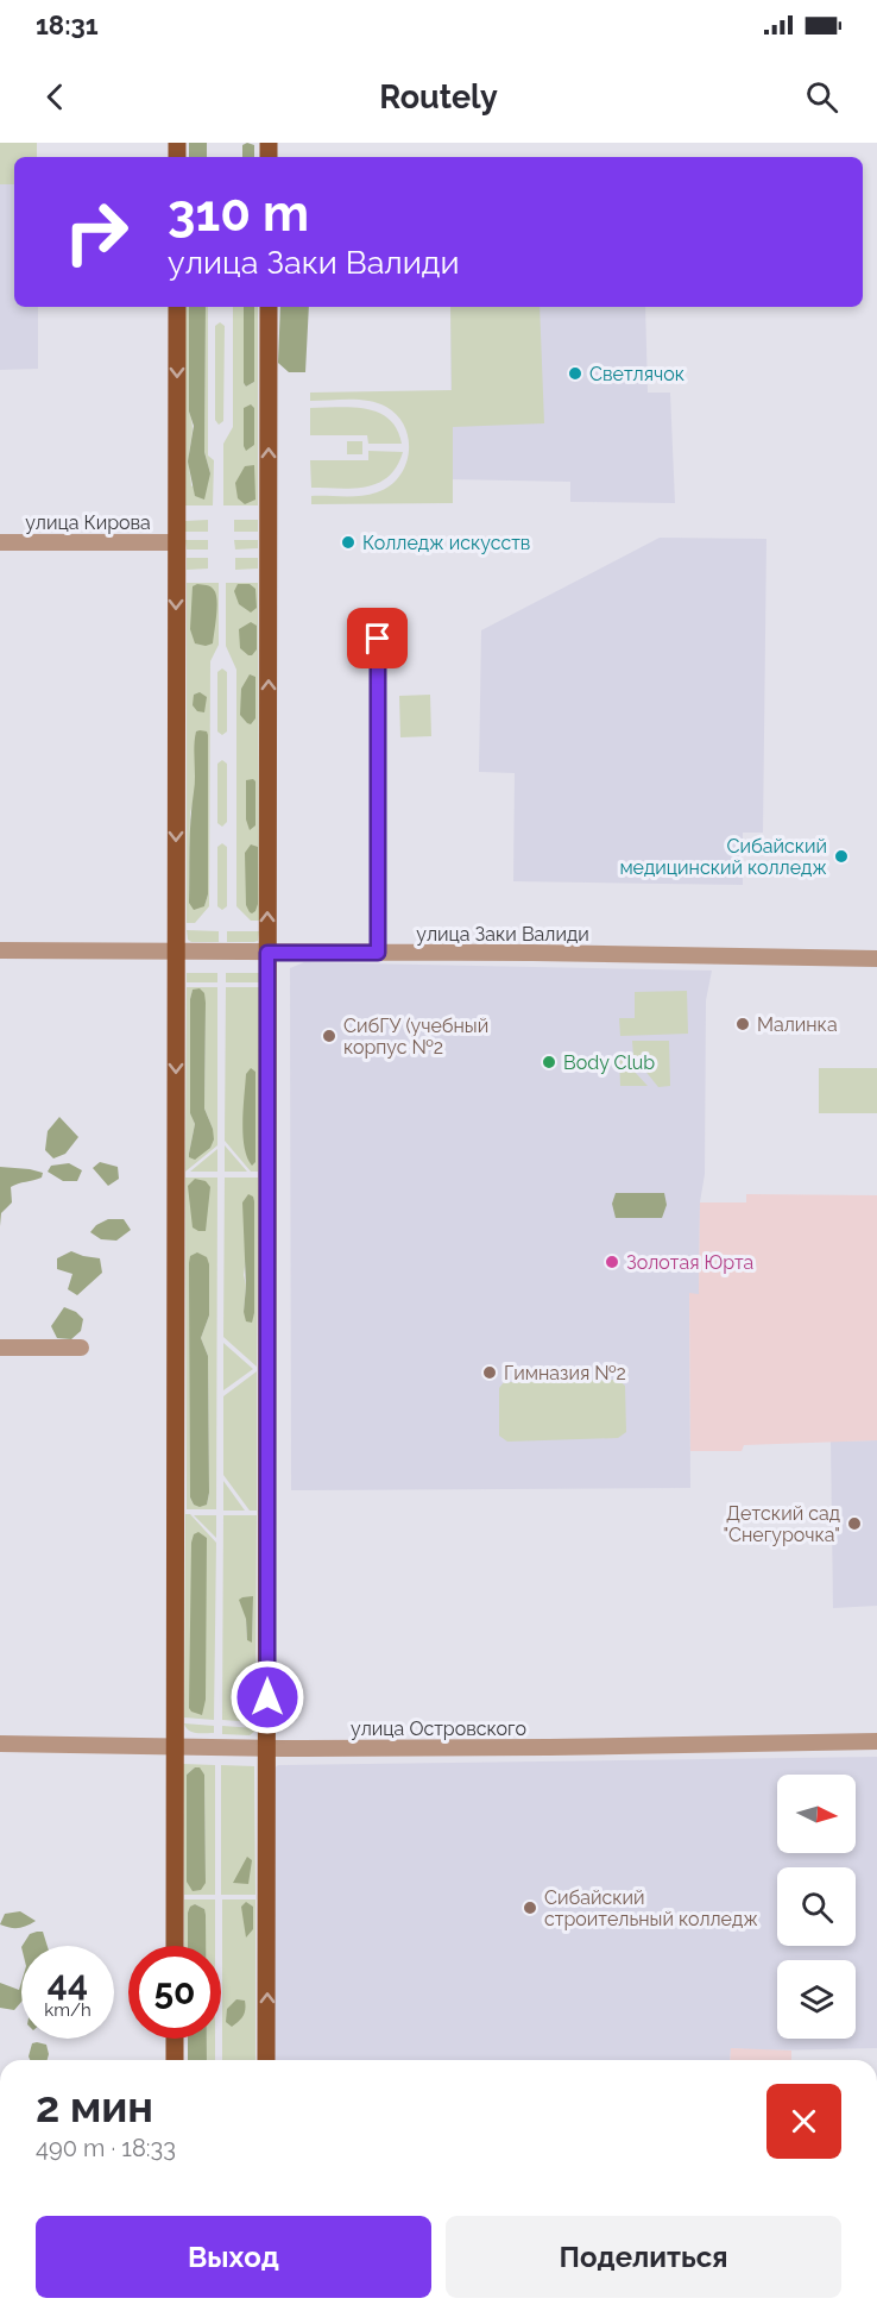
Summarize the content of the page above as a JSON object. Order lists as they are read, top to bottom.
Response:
{
  "streets": {
    "street": ["улица Кирова", "улица Заки Валиди", "улица Островского"]
  },
  "places": [
    "Светлячок",
    "Колледж искусств",
    "Сибайский медицинский колледж",
    "Малинка",
    "СибГУ (учебный корпус №2",
    "Body Club",
    "Золотая Юрта",
    "Гимназия №2",
    "Детский сад \"Снегурочка\"",
    "Сибайский строительный колледж"
  ],
  "north": "right",
  "page": {
    "status": "18:31",
    "header": "Routely",
    "turn": ["310 m", "улица Заки Валиди"],
    "speed": "44 km/h",
    "limit": "50",
    "heading": ["2 мин", "490 m · 18:33"],
    "buttons": ["Выход", "Поделиться"]
  }
}
